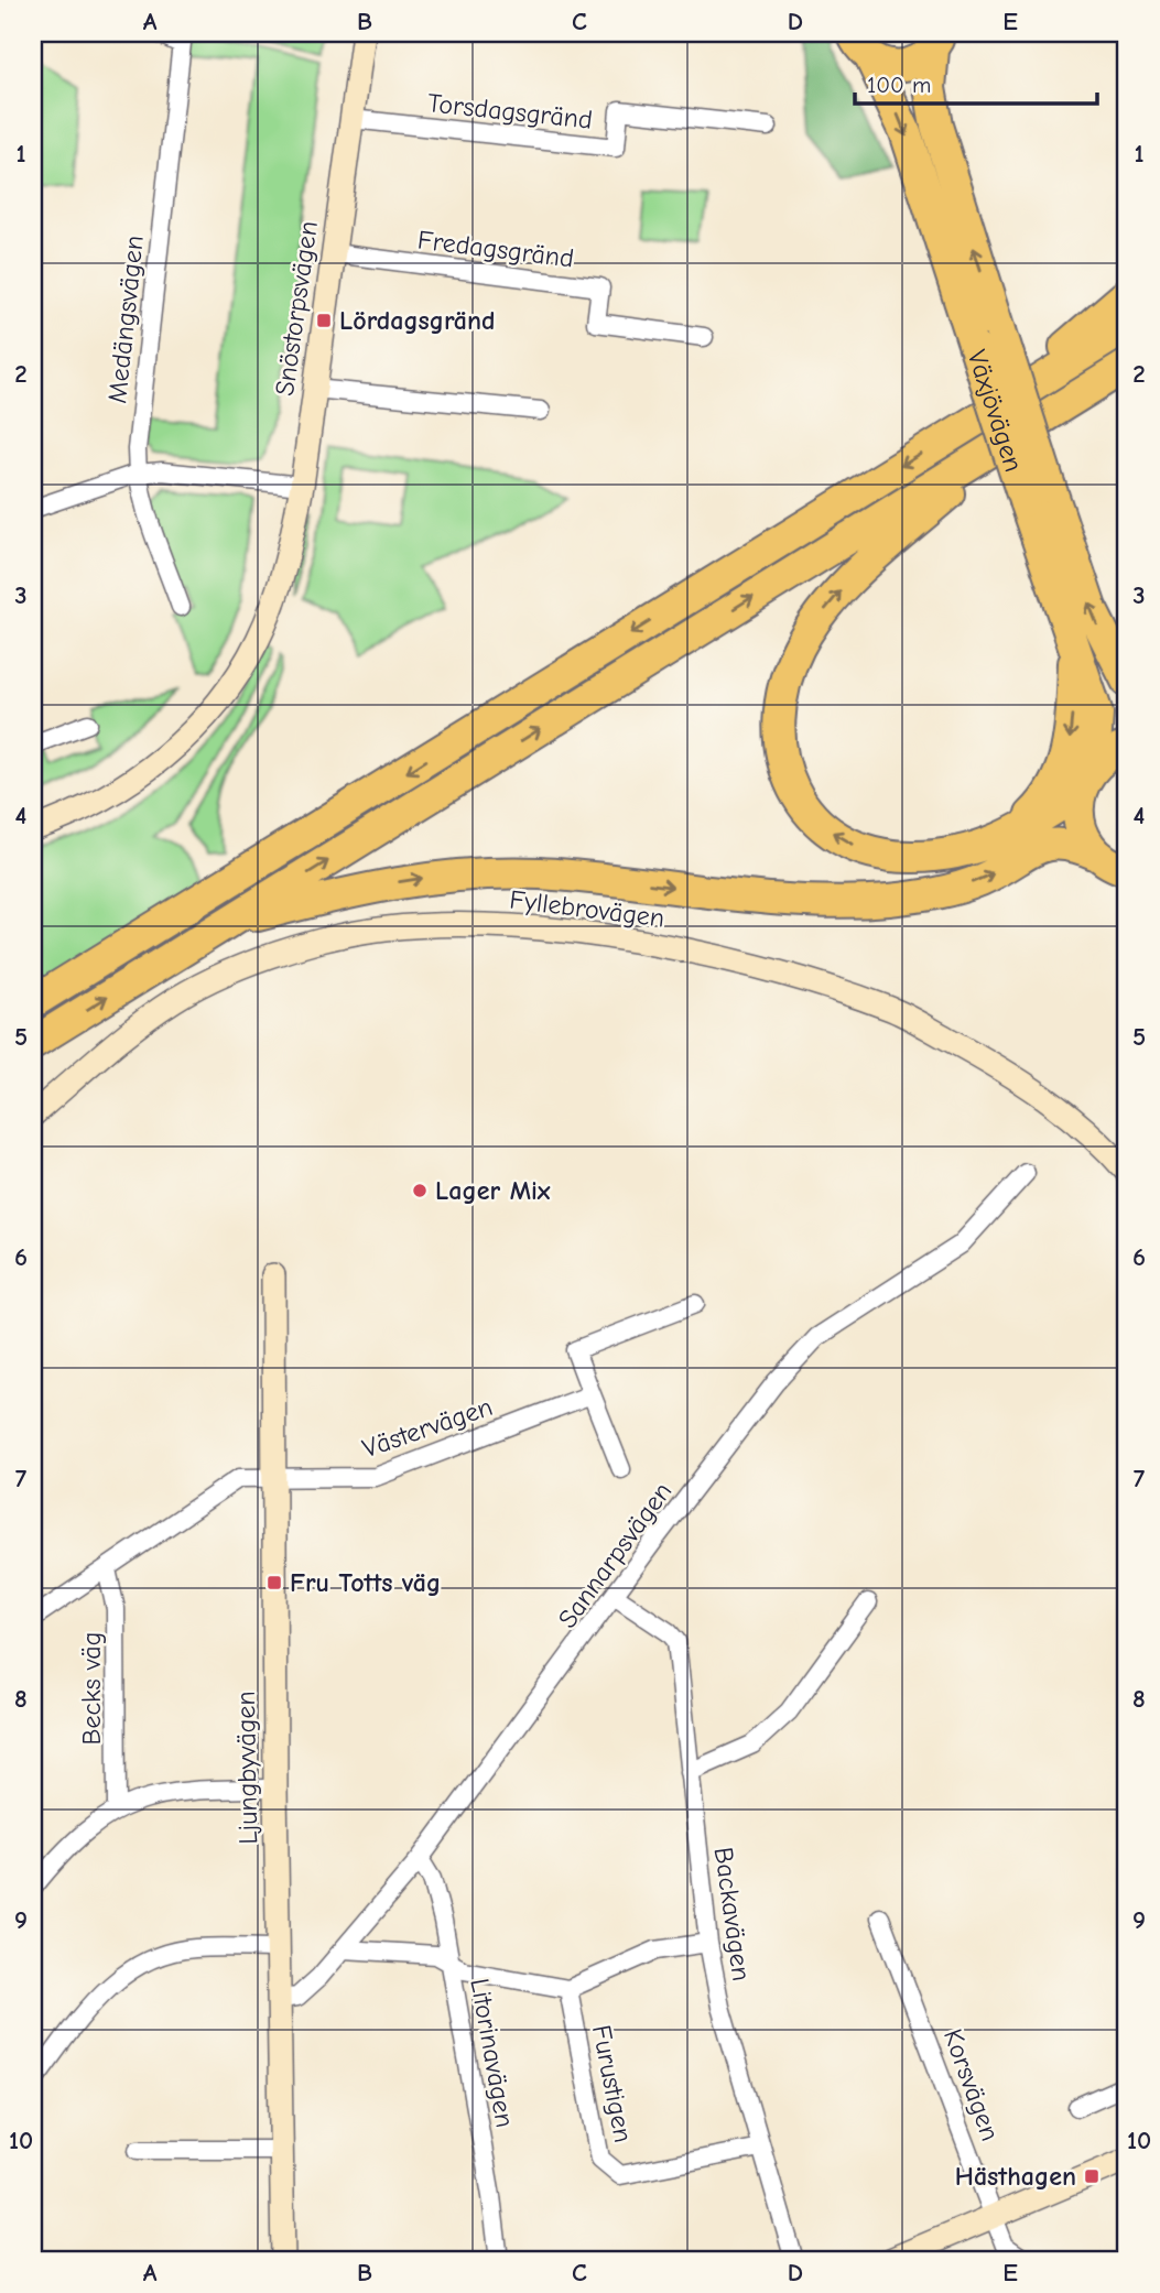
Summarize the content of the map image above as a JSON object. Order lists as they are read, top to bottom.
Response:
{
  "streets": {
    "highway": ["Växjövägen"],
    "street": [
      "Torsdagsgränd",
      "Fredagsgränd",
      "Snöstorpsvägen",
      "Medängsvägen",
      "Fyllebrovägen",
      "Västervägen",
      "Sannarpsvägen",
      "Becks väg",
      "Ljungbyvägen",
      "Backavägen",
      "Litorinavägen",
      "Furustigen",
      "Korsvägen"
    ]
  },
  "crossings": [
    ["Torsdagsgränd", "Snöstorpsvägen"],
    ["Fredagsgränd", "Snöstorpsvägen"],
    ["Västervägen", "Ljungbyvägen"],
    ["Sannarpsvägen", "Ljungbyvägen"],
    ["Sannarpsvägen", "Backavägen"],
    ["Sannarpsvägen", "Litorinavägen"],
    ["Backavägen", "Furustigen"]
  ],
  "places": {
    "transit": ["Lördagsgränd", "Fru Totts väg", "Hästhagen"],
    "other": ["Lager Mix"]
  },
  "scale_bar": "100 m",
  "grid": {
    "columns": [
      "A",
      "B",
      "C",
      "D",
      "E"
    ],
    "rows": [
      "1",
      "2",
      "3",
      "4",
      "5",
      "6",
      "7",
      "8",
      "9",
      "10"
    ]
  }
}
